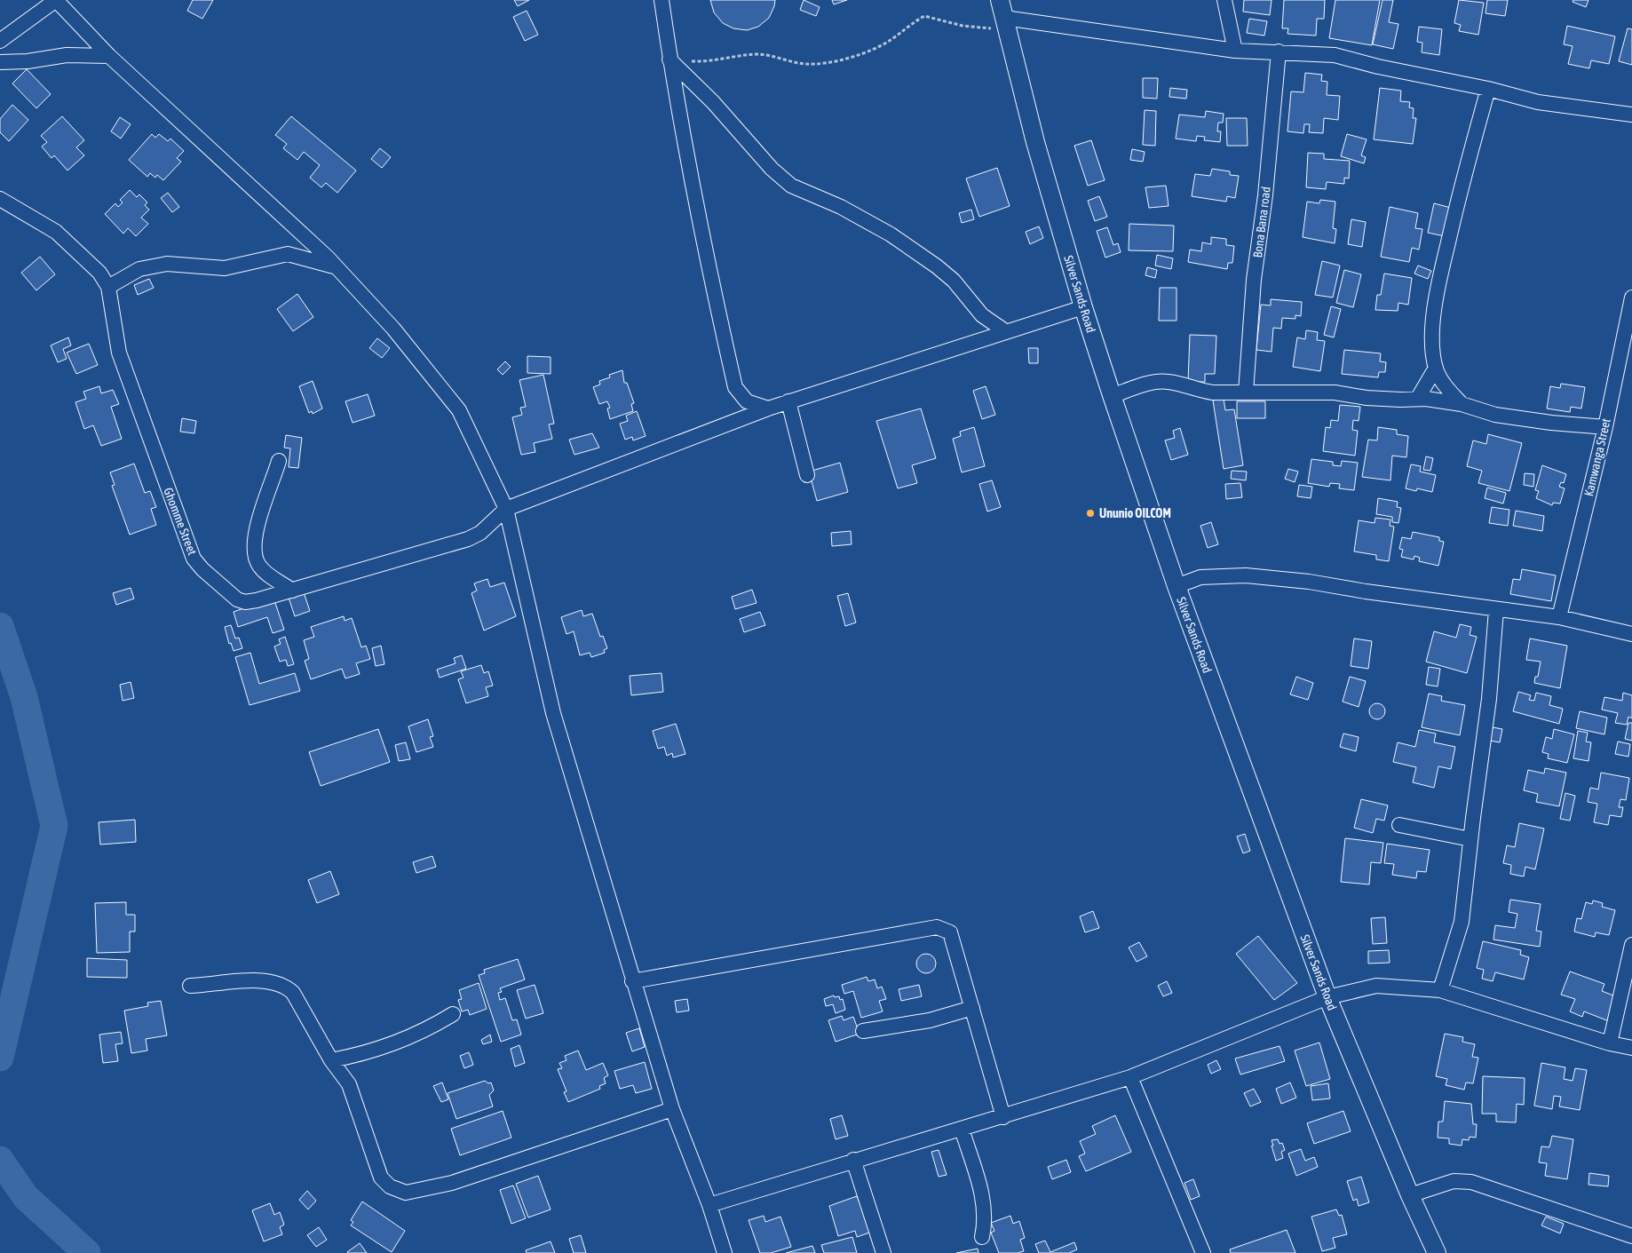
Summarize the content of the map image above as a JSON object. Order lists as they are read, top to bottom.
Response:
{
  "streets": {
    "street": [
      "Bona Bana road",
      "Silver Sands Road",
      "Kamwanga Street",
      "Ghomme Street"
    ]
  },
  "places": ["Ununio OILCOM"]
}
